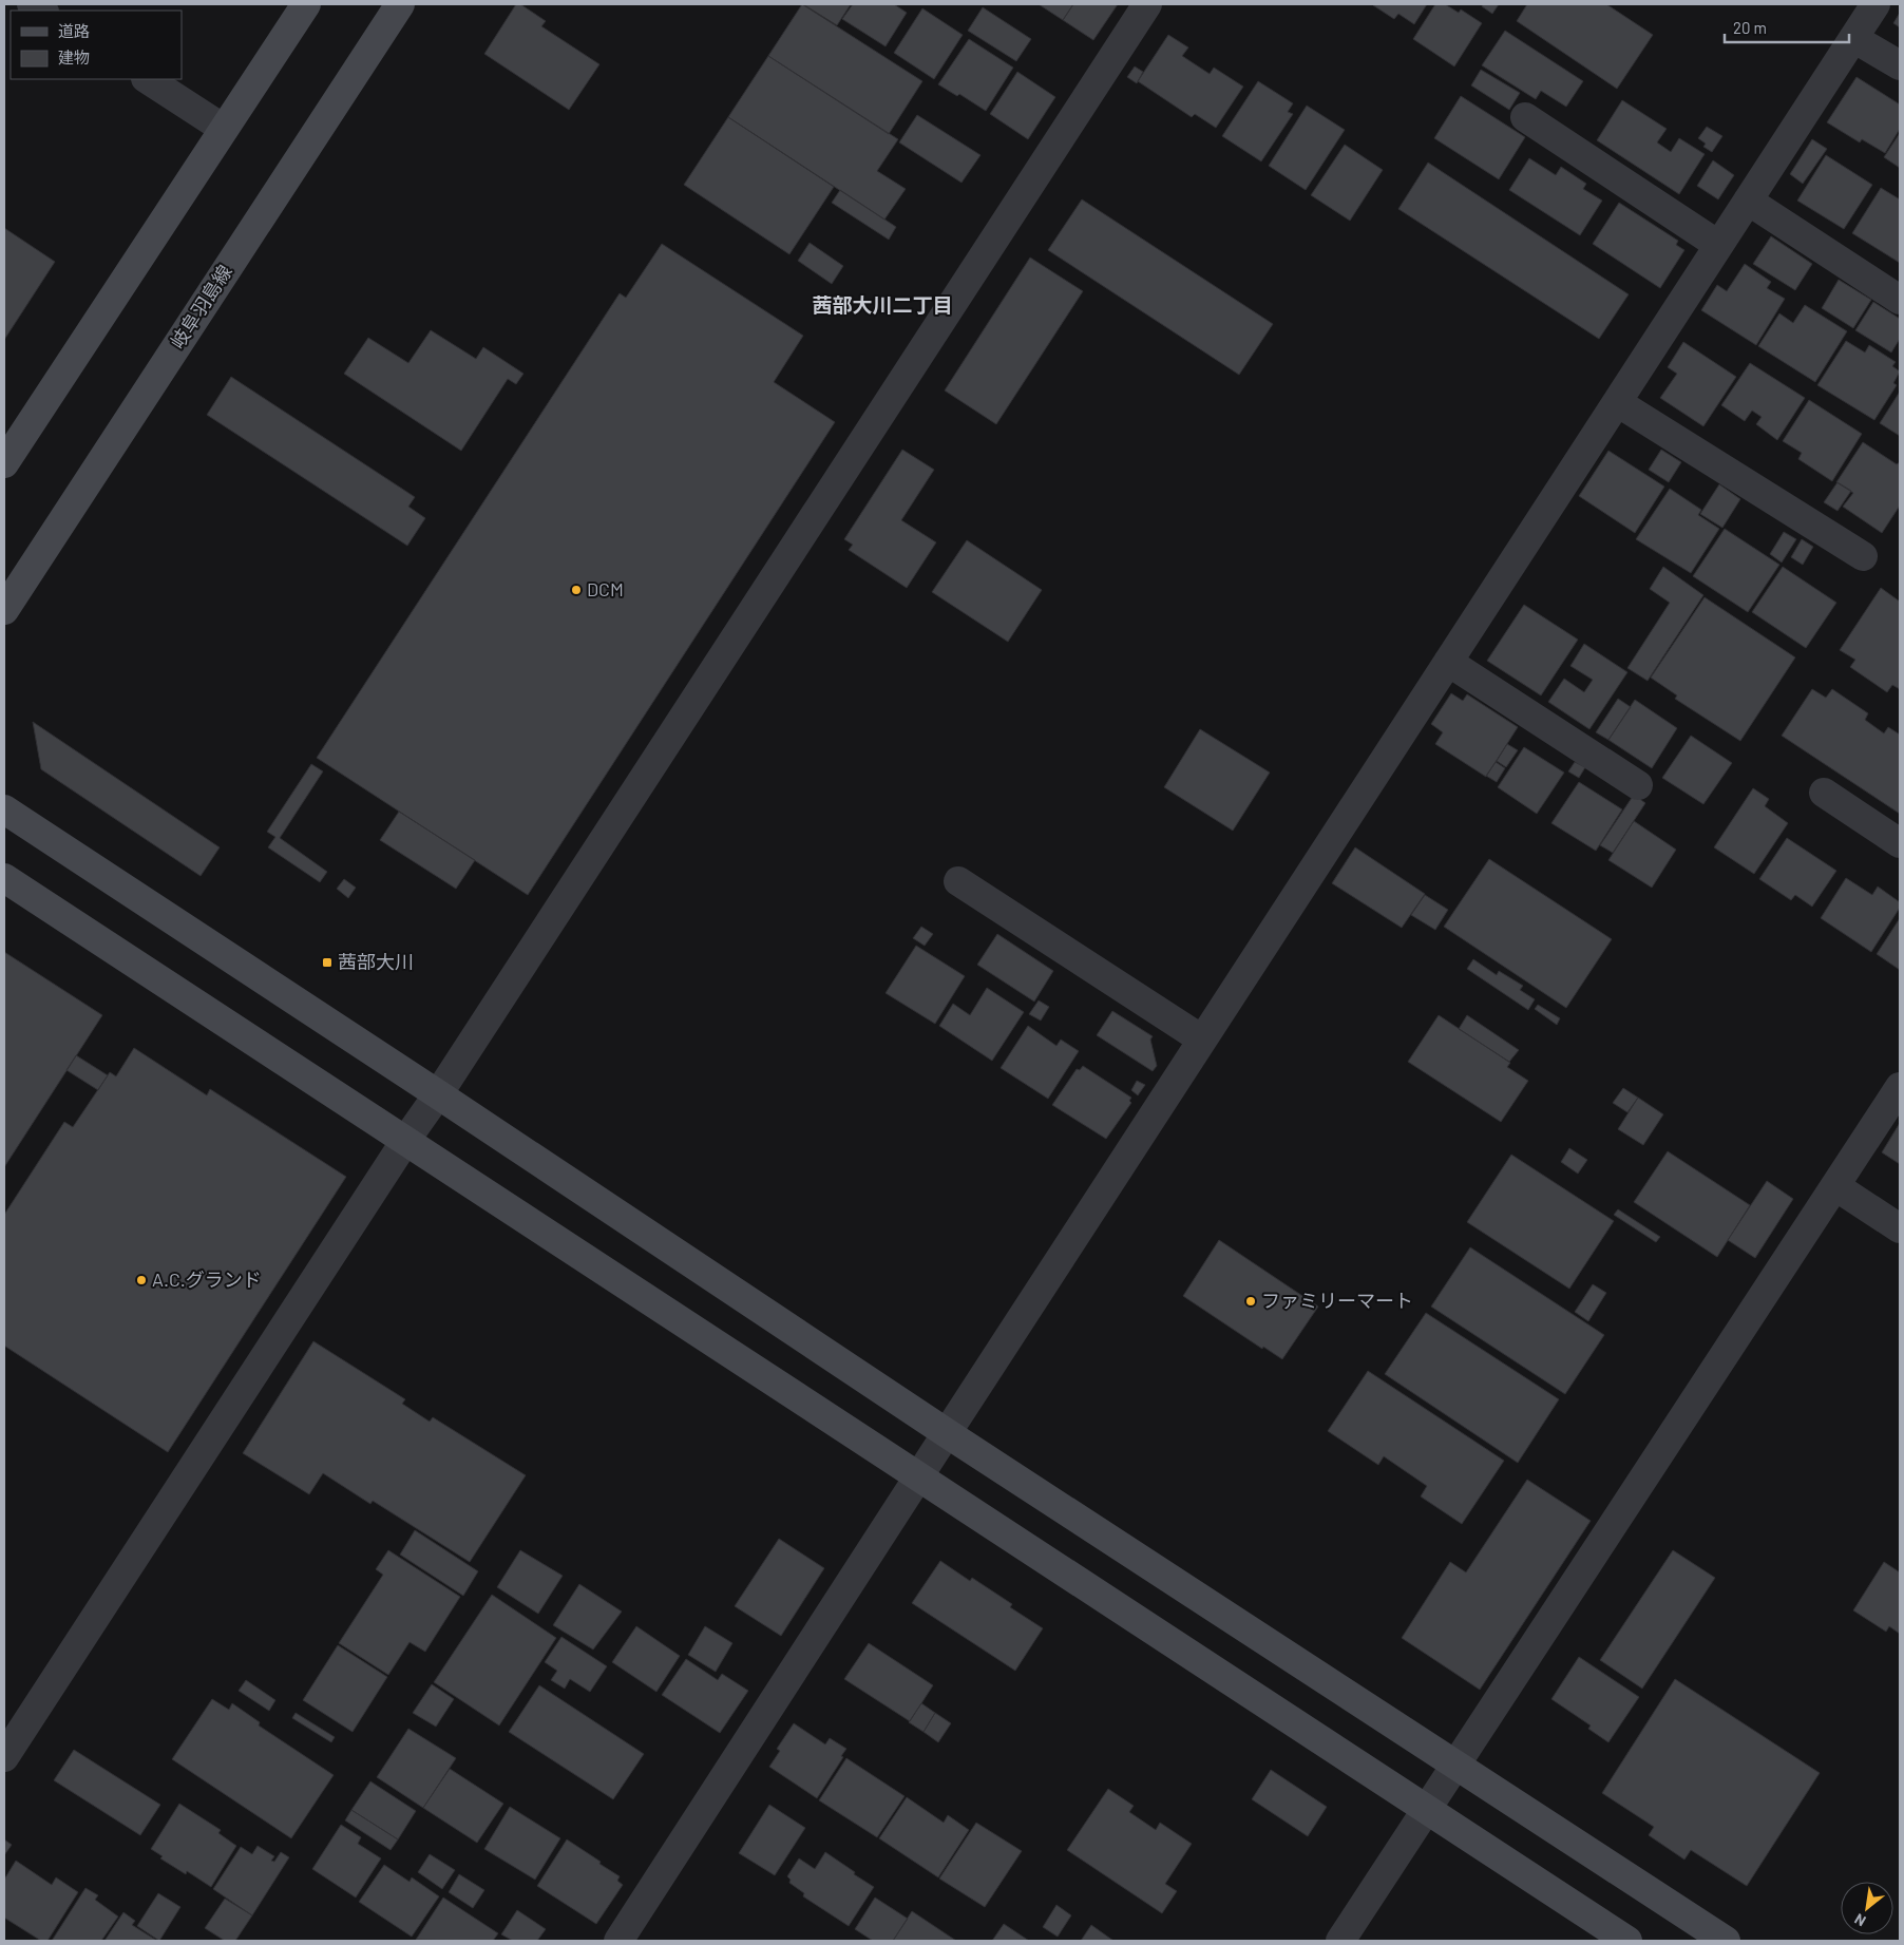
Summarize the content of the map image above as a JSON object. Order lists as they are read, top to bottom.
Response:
{
  "streets": {
    "street": ["岐阜羽島線"]
  },
  "districts": ["茜部大川二丁目"],
  "places": {
    "other": ["DCM", "A.C.グランド", "ファミリーマート"],
    "transit": ["茜部大川"]
  },
  "legend": ["道路", "建物"],
  "scale_bar": "20 m",
  "north": "bottom left"
}
